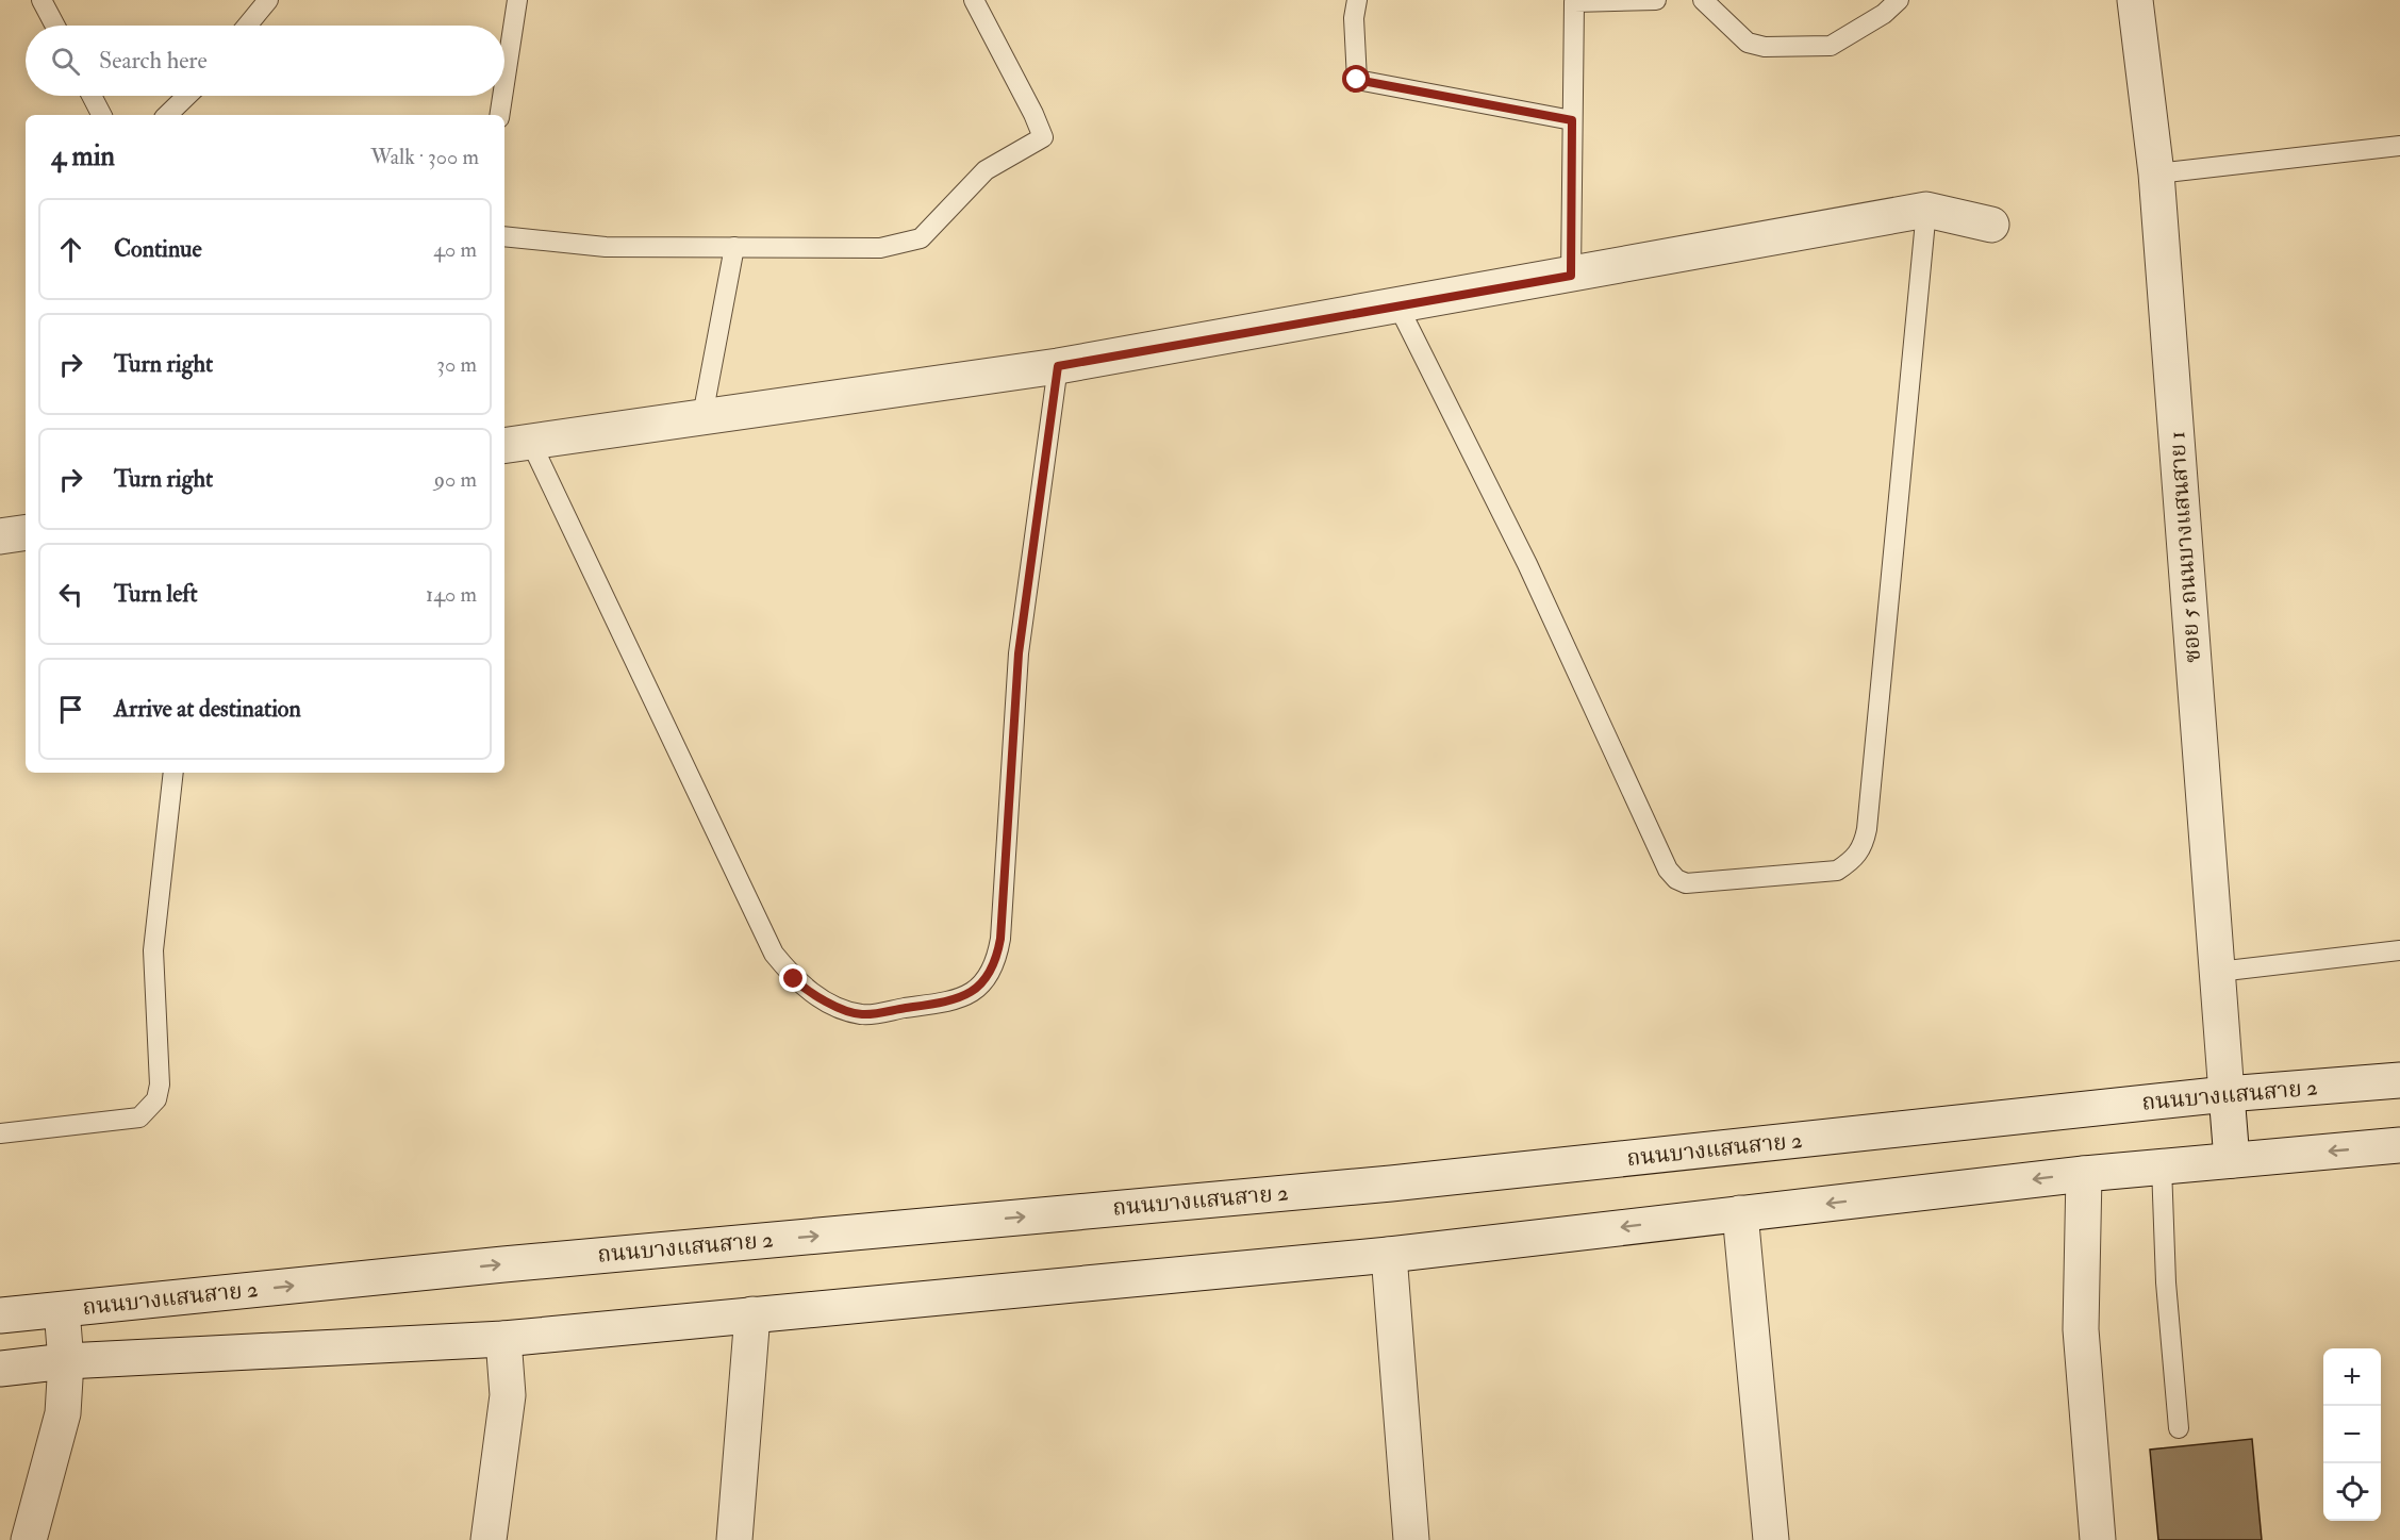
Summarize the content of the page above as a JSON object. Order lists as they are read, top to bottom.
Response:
{
  "streets": {
    "main road": ["ซอย 5 ถนนบางแสนสาย 1", "ถนนบางแสนสาย 2"]
  },
  "crossings": [
    ["ซอย 5 ถนนบางแสนสาย 1", "ถนนบางแสนสาย 2"]
  ],
  "page": {
    "search": "Search here",
    "heading": ["4 min", "Walk · 300 m"],
    "list": [
      ["Continue", "40 m"],
      ["Turn right", "30 m"],
      ["Turn right", "90 m"],
      ["Turn left", "140 m"],
      "Arrive at destination"
    ],
    "map_buttons": ["+", "−"]
  }
}
